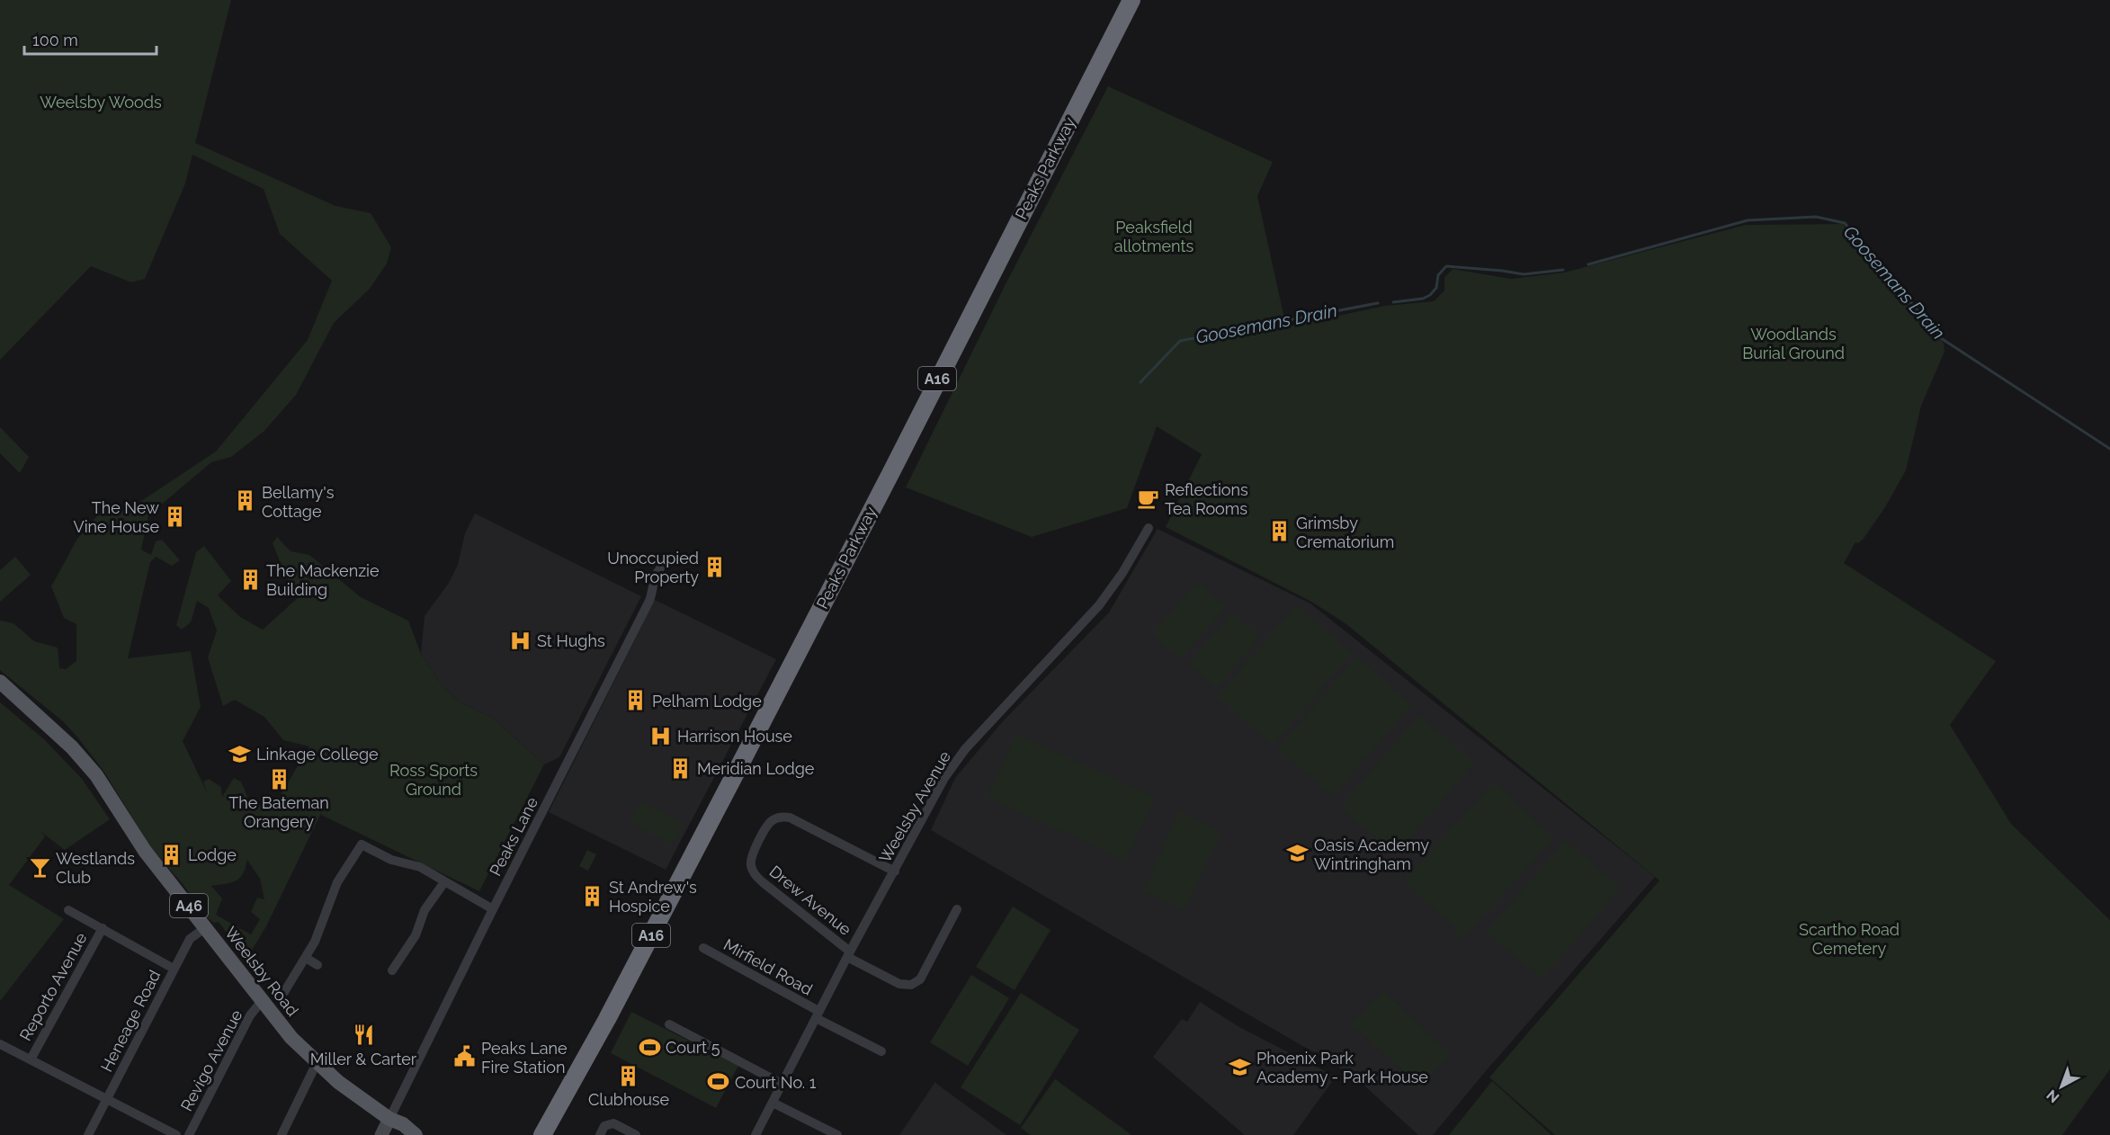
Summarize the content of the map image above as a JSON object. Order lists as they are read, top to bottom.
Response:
{
  "streets": {
    "highway": ["Peaks Parkway", "A16"],
    "main road": ["A46", "Weelsby Road"],
    "street": [
      "Weelsby Avenue",
      "Peaks Lane",
      "Drew Avenue",
      "Mirfield Road",
      "Reporto Avenue",
      "Heneage Road",
      "Revigo Avenue"
    ]
  },
  "crossings": [
    ["Weelsby Avenue", "Drew Avenue"],
    ["Weelsby Avenue", "Mirfield Road"],
    ["Peaks Lane", "Weelsby Road"],
    ["Weelsby Road", "Heneage Road"],
    ["Weelsby Road", "Revigo Avenue"]
  ],
  "water": ["Goosemans Drain"],
  "parks": [
    "Weelsby Woods",
    "Peaksfield allotments",
    "Woodlands Burial Ground",
    "Ross Sports Ground",
    "Scartho Road Cemetery"
  ],
  "places": {
    "cafe": ["Reflections Tea Rooms"],
    "building": [
      "Bellamy's Cottage",
      "The New Vine House",
      "Grimsby Crematorium",
      "Unoccupied Property",
      "The Mackenzie Building",
      "Pelham Lodge",
      "Meridian Lodge",
      "The Bateman Orangery",
      "Lodge",
      "St Andrew's Hospice",
      "Clubhouse"
    ],
    "hospital": ["St Hughs", "Harrison House"],
    "school or university": ["Linkage College", "Oasis Academy Wintringham", "Phoenix Park Academy - Park House"],
    "bar": ["Westlands Club"],
    "restaurant": ["Miller & Carter"],
    "sports": ["Court 5", "Court No. 1"],
    "public building": ["Peaks Lane Fire Station"]
  },
  "scale_bar": "100 m",
  "north": "bottom left"
}
